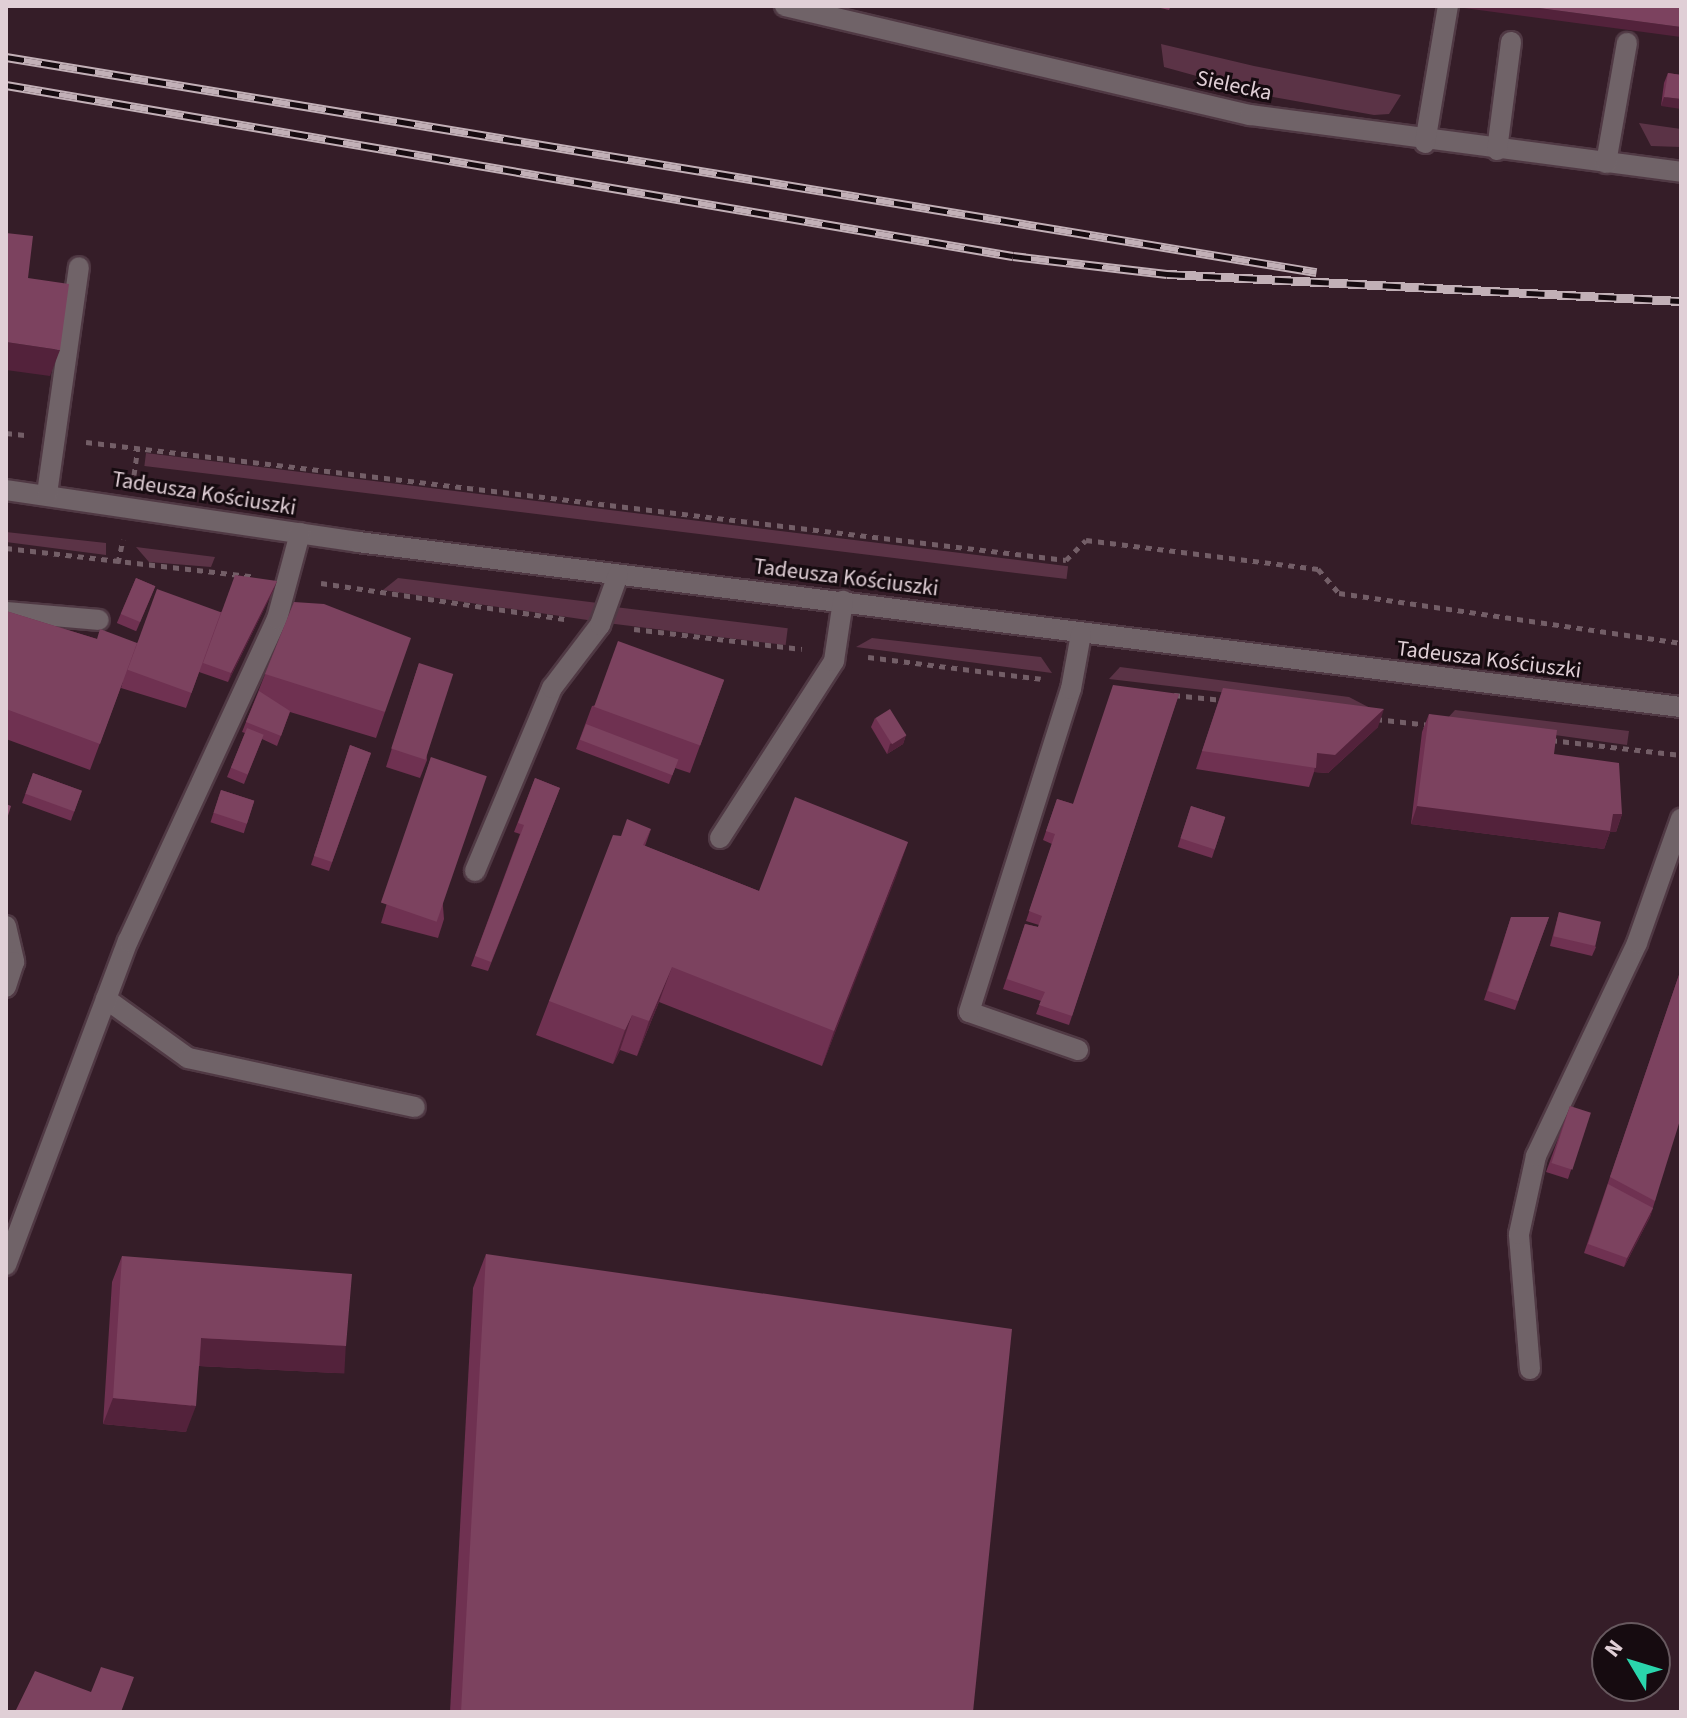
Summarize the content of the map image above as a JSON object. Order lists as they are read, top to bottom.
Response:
{
  "streets": {
    "street": ["Sielecka", "Tadeusza Kościuszki"]
  },
  "north": "top left"
}
